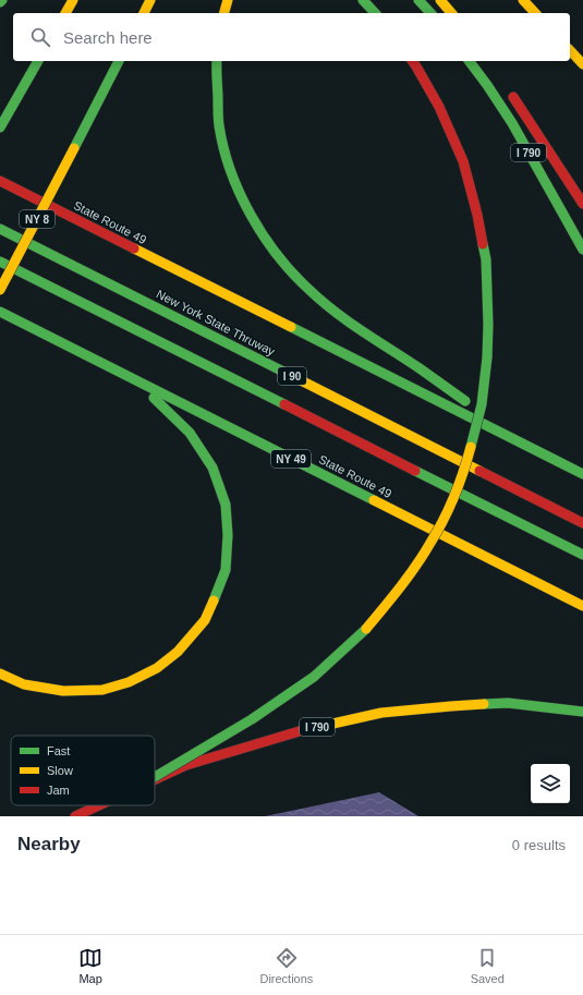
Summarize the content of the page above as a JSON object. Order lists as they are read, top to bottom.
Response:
{
  "streets": {
    "main road": [
      "I 790",
      "NY 8",
      "State Route 49",
      "New York State Thruway",
      "I 90",
      "NY 49"
    ]
  },
  "legend": ["Fast", "Slow", "Jam"],
  "page": {
    "search": "Search here",
    "heading": ["Nearby", "0 results"],
    "nav": ["Map", "Directions", "Saved"]
  }
}
